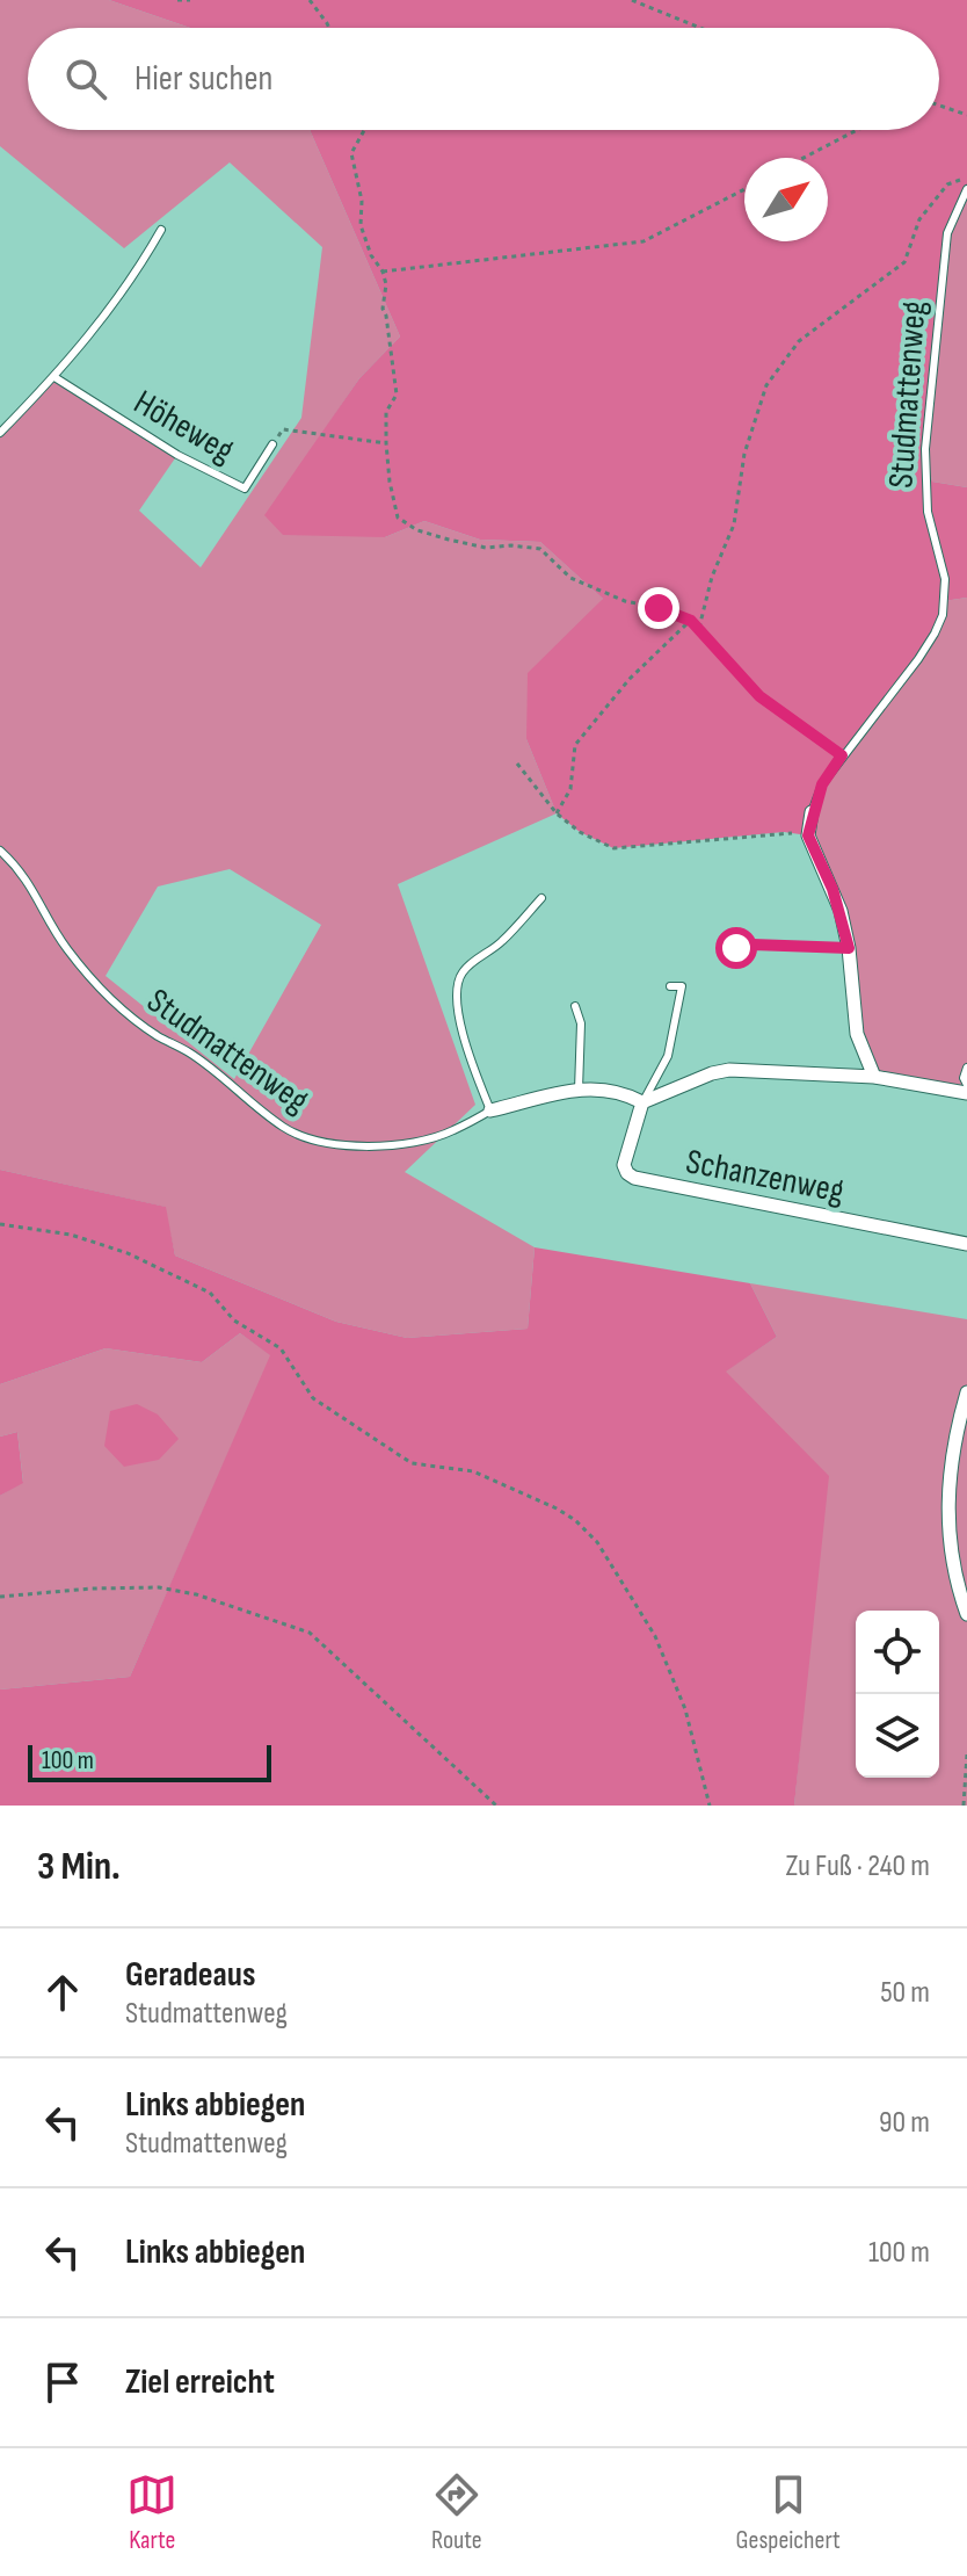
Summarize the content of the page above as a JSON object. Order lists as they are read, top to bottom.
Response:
{
  "streets": {
    "street": ["Studmattenweg", "Schanzenweg"],
    "lane": ["Höheweg"]
  },
  "crossings": [
    ["Studmattenweg", "Schanzenweg"]
  ],
  "scale_bar": "100 m",
  "north": "top right",
  "page": {
    "search": "Hier suchen",
    "scale": "100 m",
    "heading": ["3 Min.", "Zu Fuß · 240 m"],
    "list": [
      ["Geradeaus", "Studmattenweg", "50 m"],
      ["Links abbiegen", "Studmattenweg", "90 m"],
      ["Links abbiegen", "100 m"],
      "Ziel erreicht"
    ],
    "nav": ["Karte", "Route", "Gespeichert"]
  }
}
